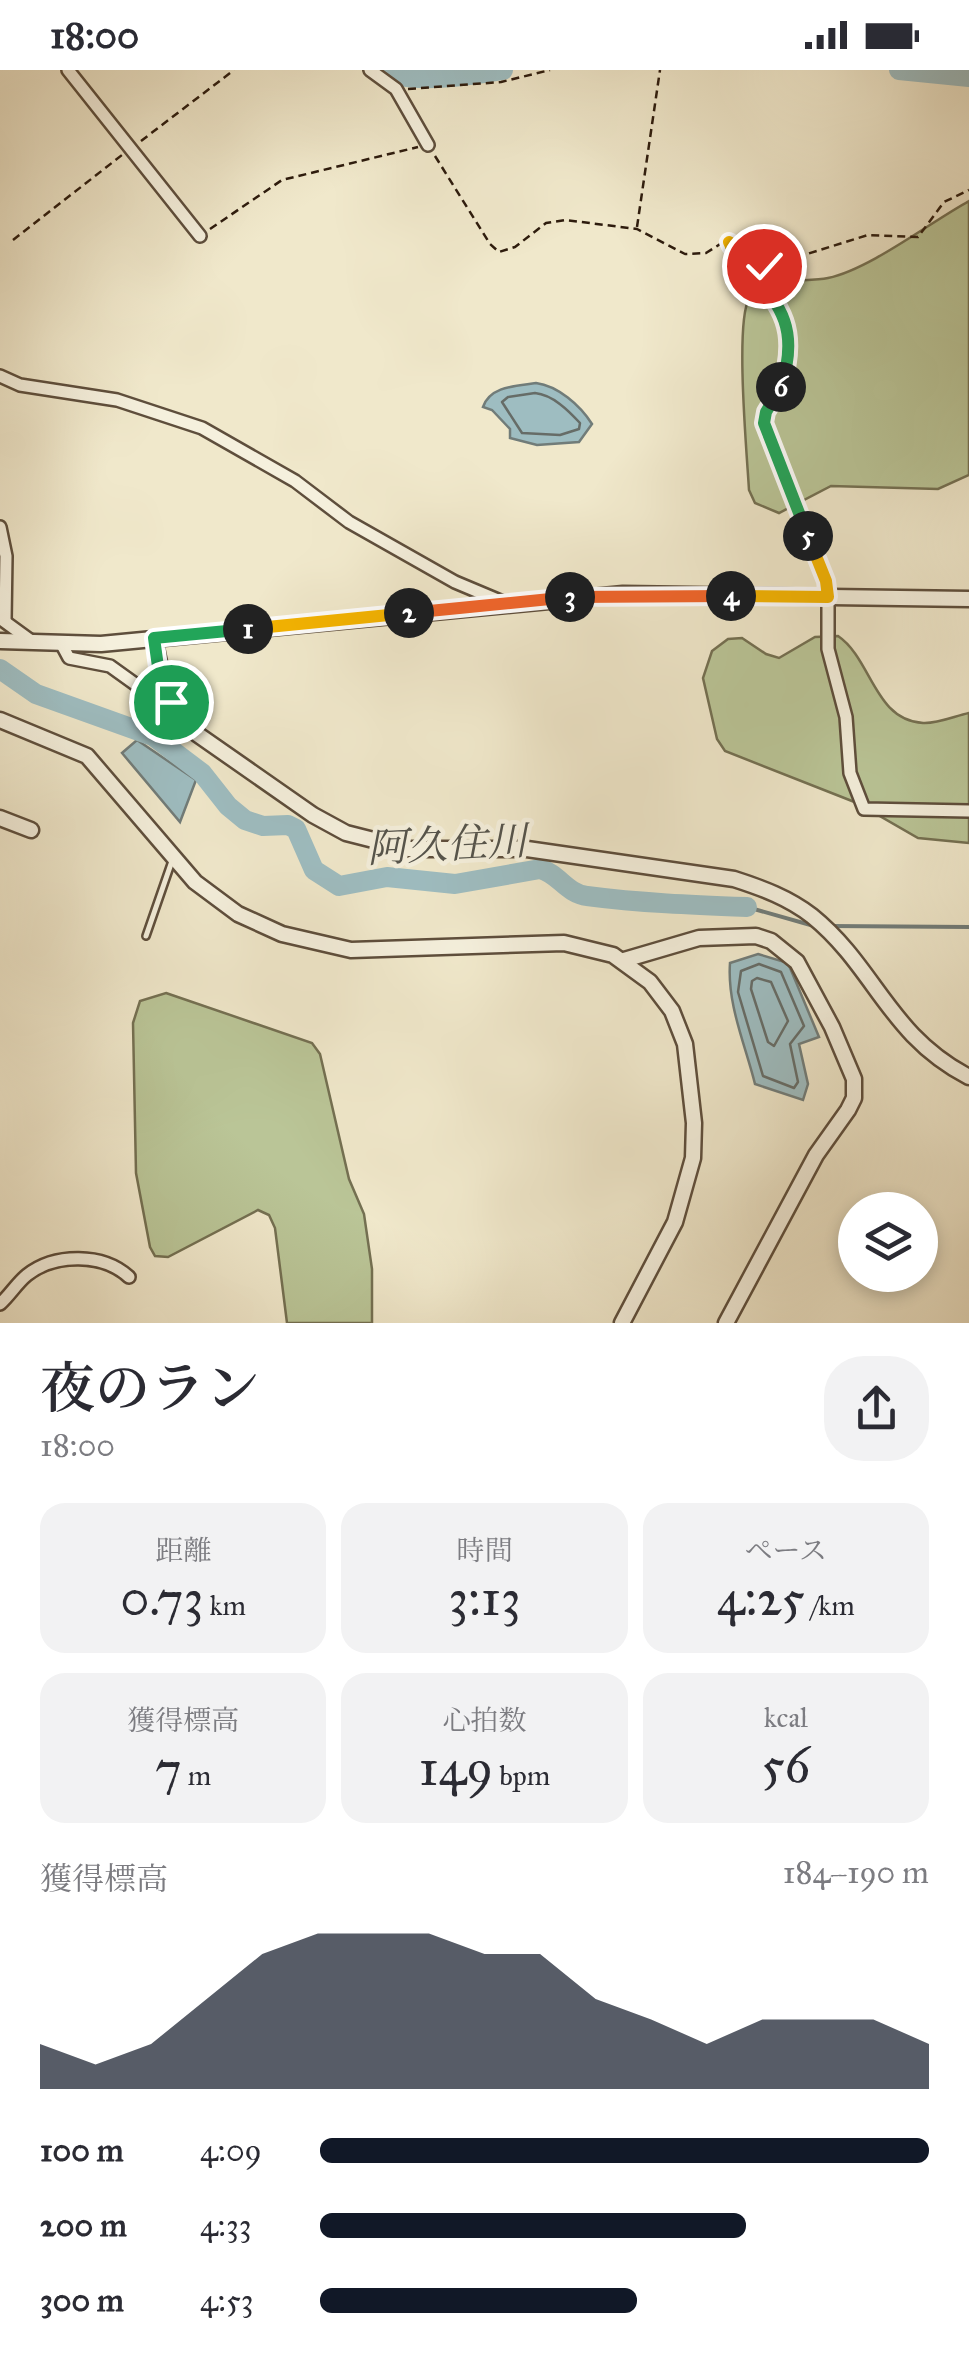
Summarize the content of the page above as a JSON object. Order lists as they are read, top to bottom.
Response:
{
  "water": ["阿久住川"],
  "page": {
    "status": "18:00",
    "pins": [
      "6",
      "5",
      "4",
      "3",
      "2",
      "1"
    ],
    "heading": ["夜のラン", "18:00"],
    "stats": [
      ["距離", "0.73 km"],
      ["時間", "3:13"],
      ["ペース", "4:25 /km"],
      ["獲得標高", "7 m"],
      ["心拍数", "149 bpm"],
      ["kcal", "56"]
    ],
    "chart": ["獲得標高", "184–190 m"],
    "list": [
      {
        "name": "100 m",
        "note": "4:09"
      },
      {
        "name": "200 m",
        "note": "4:33"
      },
      {
        "name": "300 m",
        "note": "4:53"
      }
    ]
  }
}
